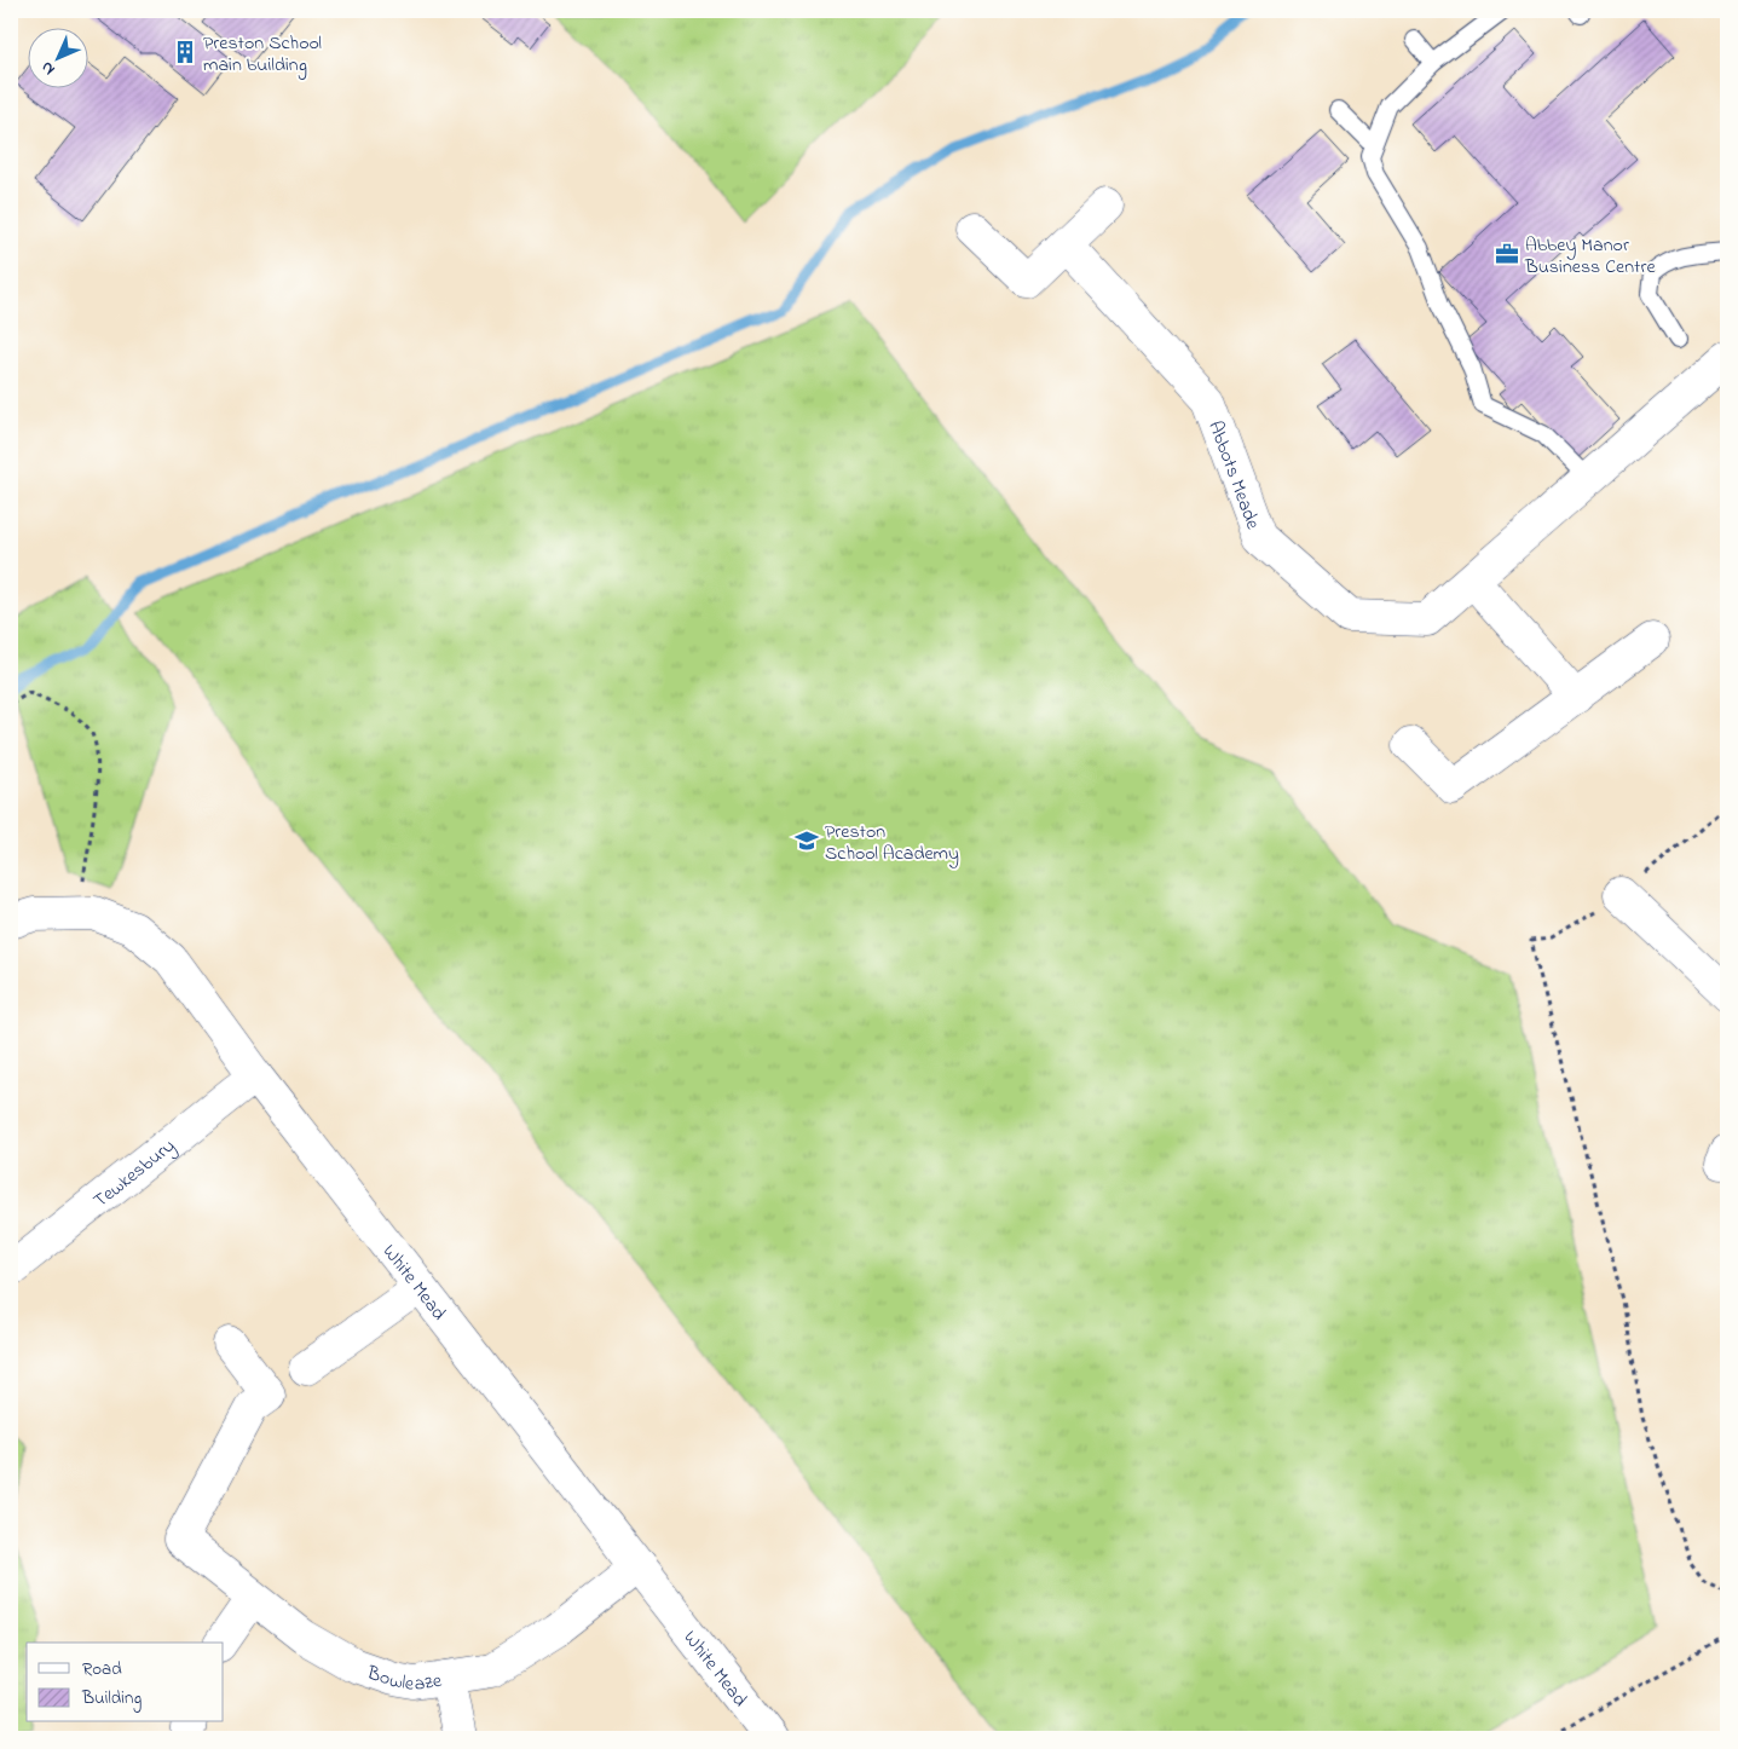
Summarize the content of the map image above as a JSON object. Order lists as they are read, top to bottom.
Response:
{
  "streets": {
    "street": [
      "Abbots Meade",
      "Tewkesbury",
      "White Mead",
      "Bowleaze"
    ]
  },
  "crossings": [
    ["Tewkesbury", "White Mead"],
    ["White Mead", "Bowleaze"]
  ],
  "places": {
    "building": ["Preston School main building"],
    "office": ["Abbey Manor Business Centre"],
    "school or university": ["Preston School Academy"]
  },
  "legend": ["Road", "Building"],
  "north": "bottom left"
}
